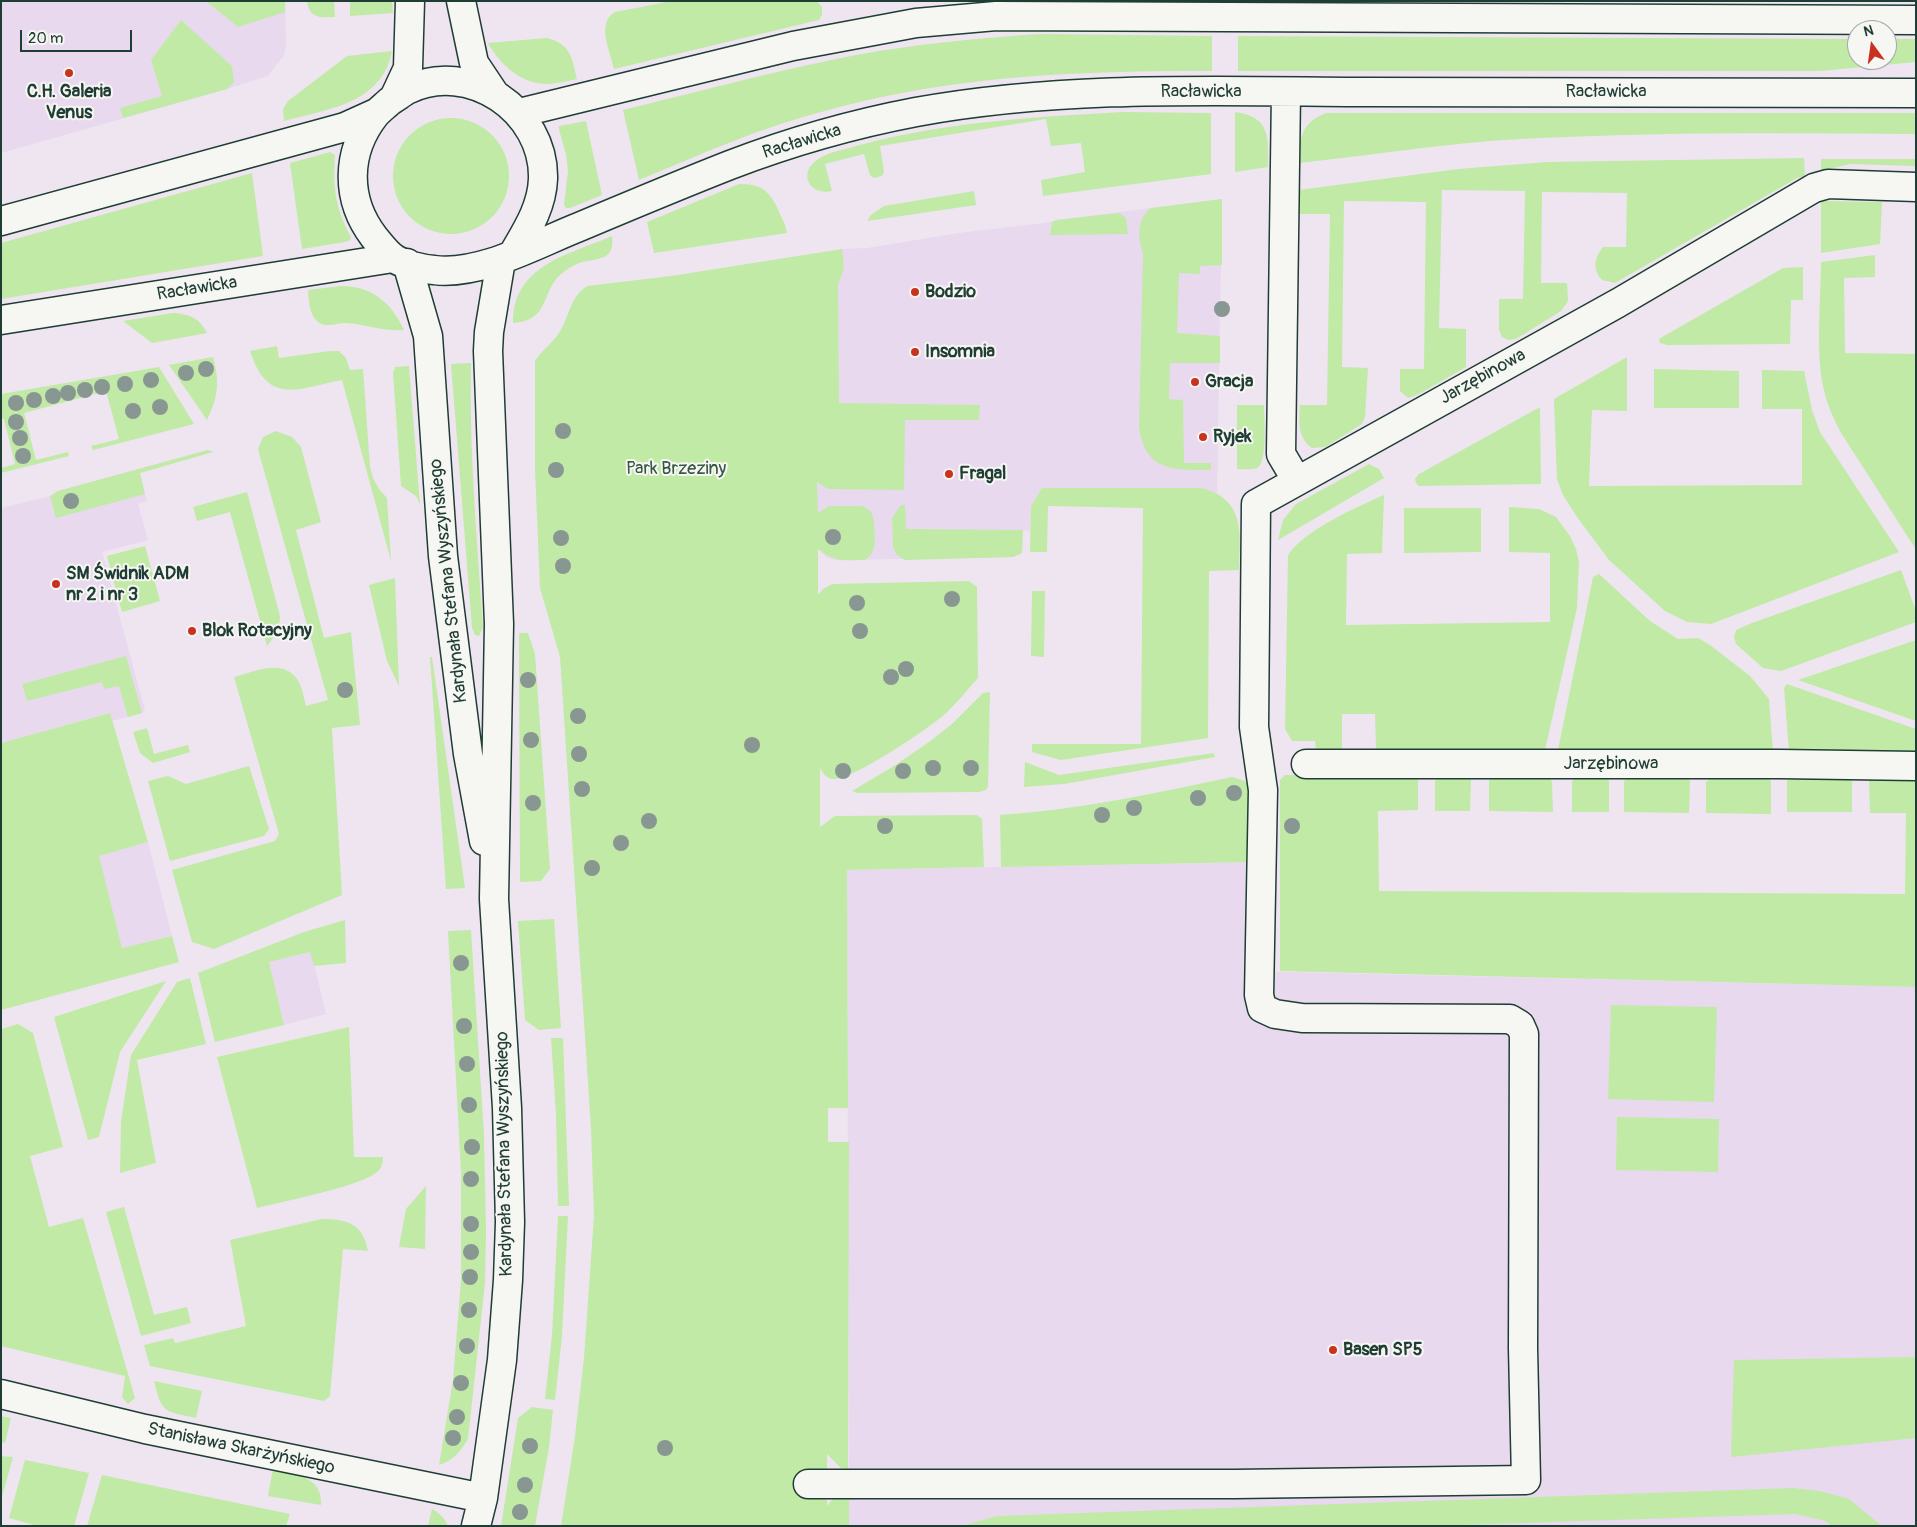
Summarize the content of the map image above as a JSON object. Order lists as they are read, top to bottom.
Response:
{
  "streets": {
    "street": [
      "Racławicka",
      "Jarzębinowa",
      "Kardynała Stefana Wyszyńskiego",
      "Stanisława Skarżyńskiego"
    ]
  },
  "crossings": [
    ["Racławicka", "Kardynała Stefana Wyszyńskiego"],
    ["Kardynała Stefana Wyszyńskiego", "Stanisława Skarżyńskiego"]
  ],
  "parks": ["Park Brzeziny"],
  "places": [
    "C.H. Galeria Venus",
    "Bodzio",
    "Insomnia",
    "Gracja",
    "Ryjek",
    "Fragal",
    "SM Świdnik ADM nr 2 i nr 3",
    "Blok Rotacyjny",
    "Basen SP5"
  ],
  "scale_bar": "20 m",
  "north": "top"
}
